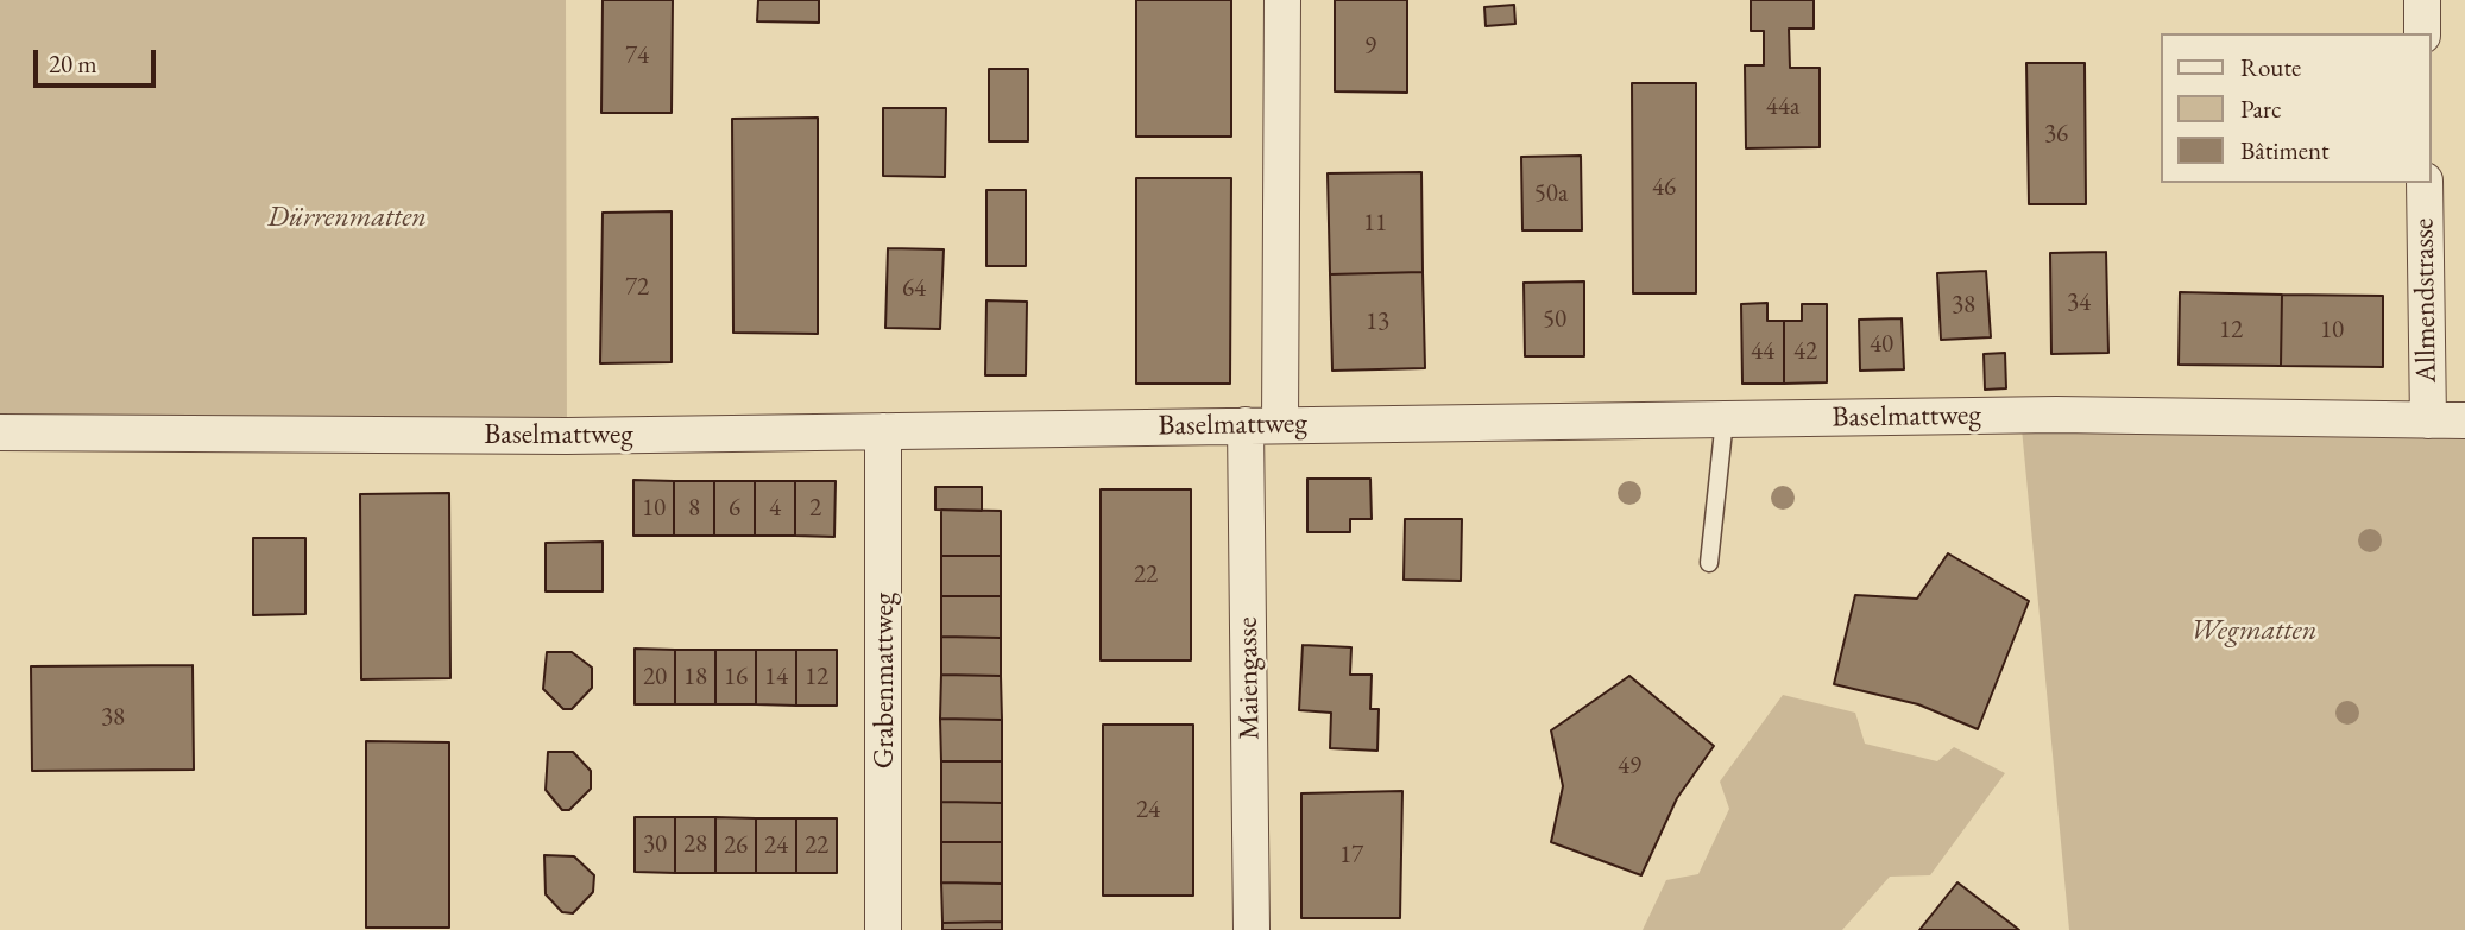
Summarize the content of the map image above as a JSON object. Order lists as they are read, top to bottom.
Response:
{
  "streets": {
    "street": [
      "Allmendstrasse",
      "Baselmattweg",
      "Maiengasse",
      "Grabenmattweg"
    ]
  },
  "crossings": [
    ["Allmendstrasse", "Baselmattweg"],
    ["Baselmattweg", "Maiengasse"],
    ["Baselmattweg", "Grabenmattweg"]
  ],
  "parks": ["Dürrenmatten", "Wegmatten"],
  "house_numbers": [
    "9",
    "74",
    "44a",
    "36",
    "46",
    "50a",
    "11",
    "72",
    "64",
    "34",
    "38",
    "50",
    "13",
    "12",
    "10",
    "40",
    "44",
    "42",
    "10",
    "8",
    "6",
    "4",
    "2",
    "22",
    "20",
    "18",
    "16",
    "14",
    "12",
    "38",
    "49",
    "24",
    "30",
    "28",
    "26",
    "24",
    "22",
    "17"
  ],
  "legend": ["Route", "Parc", "Bâtiment"],
  "scale_bar": "20 m"
}
